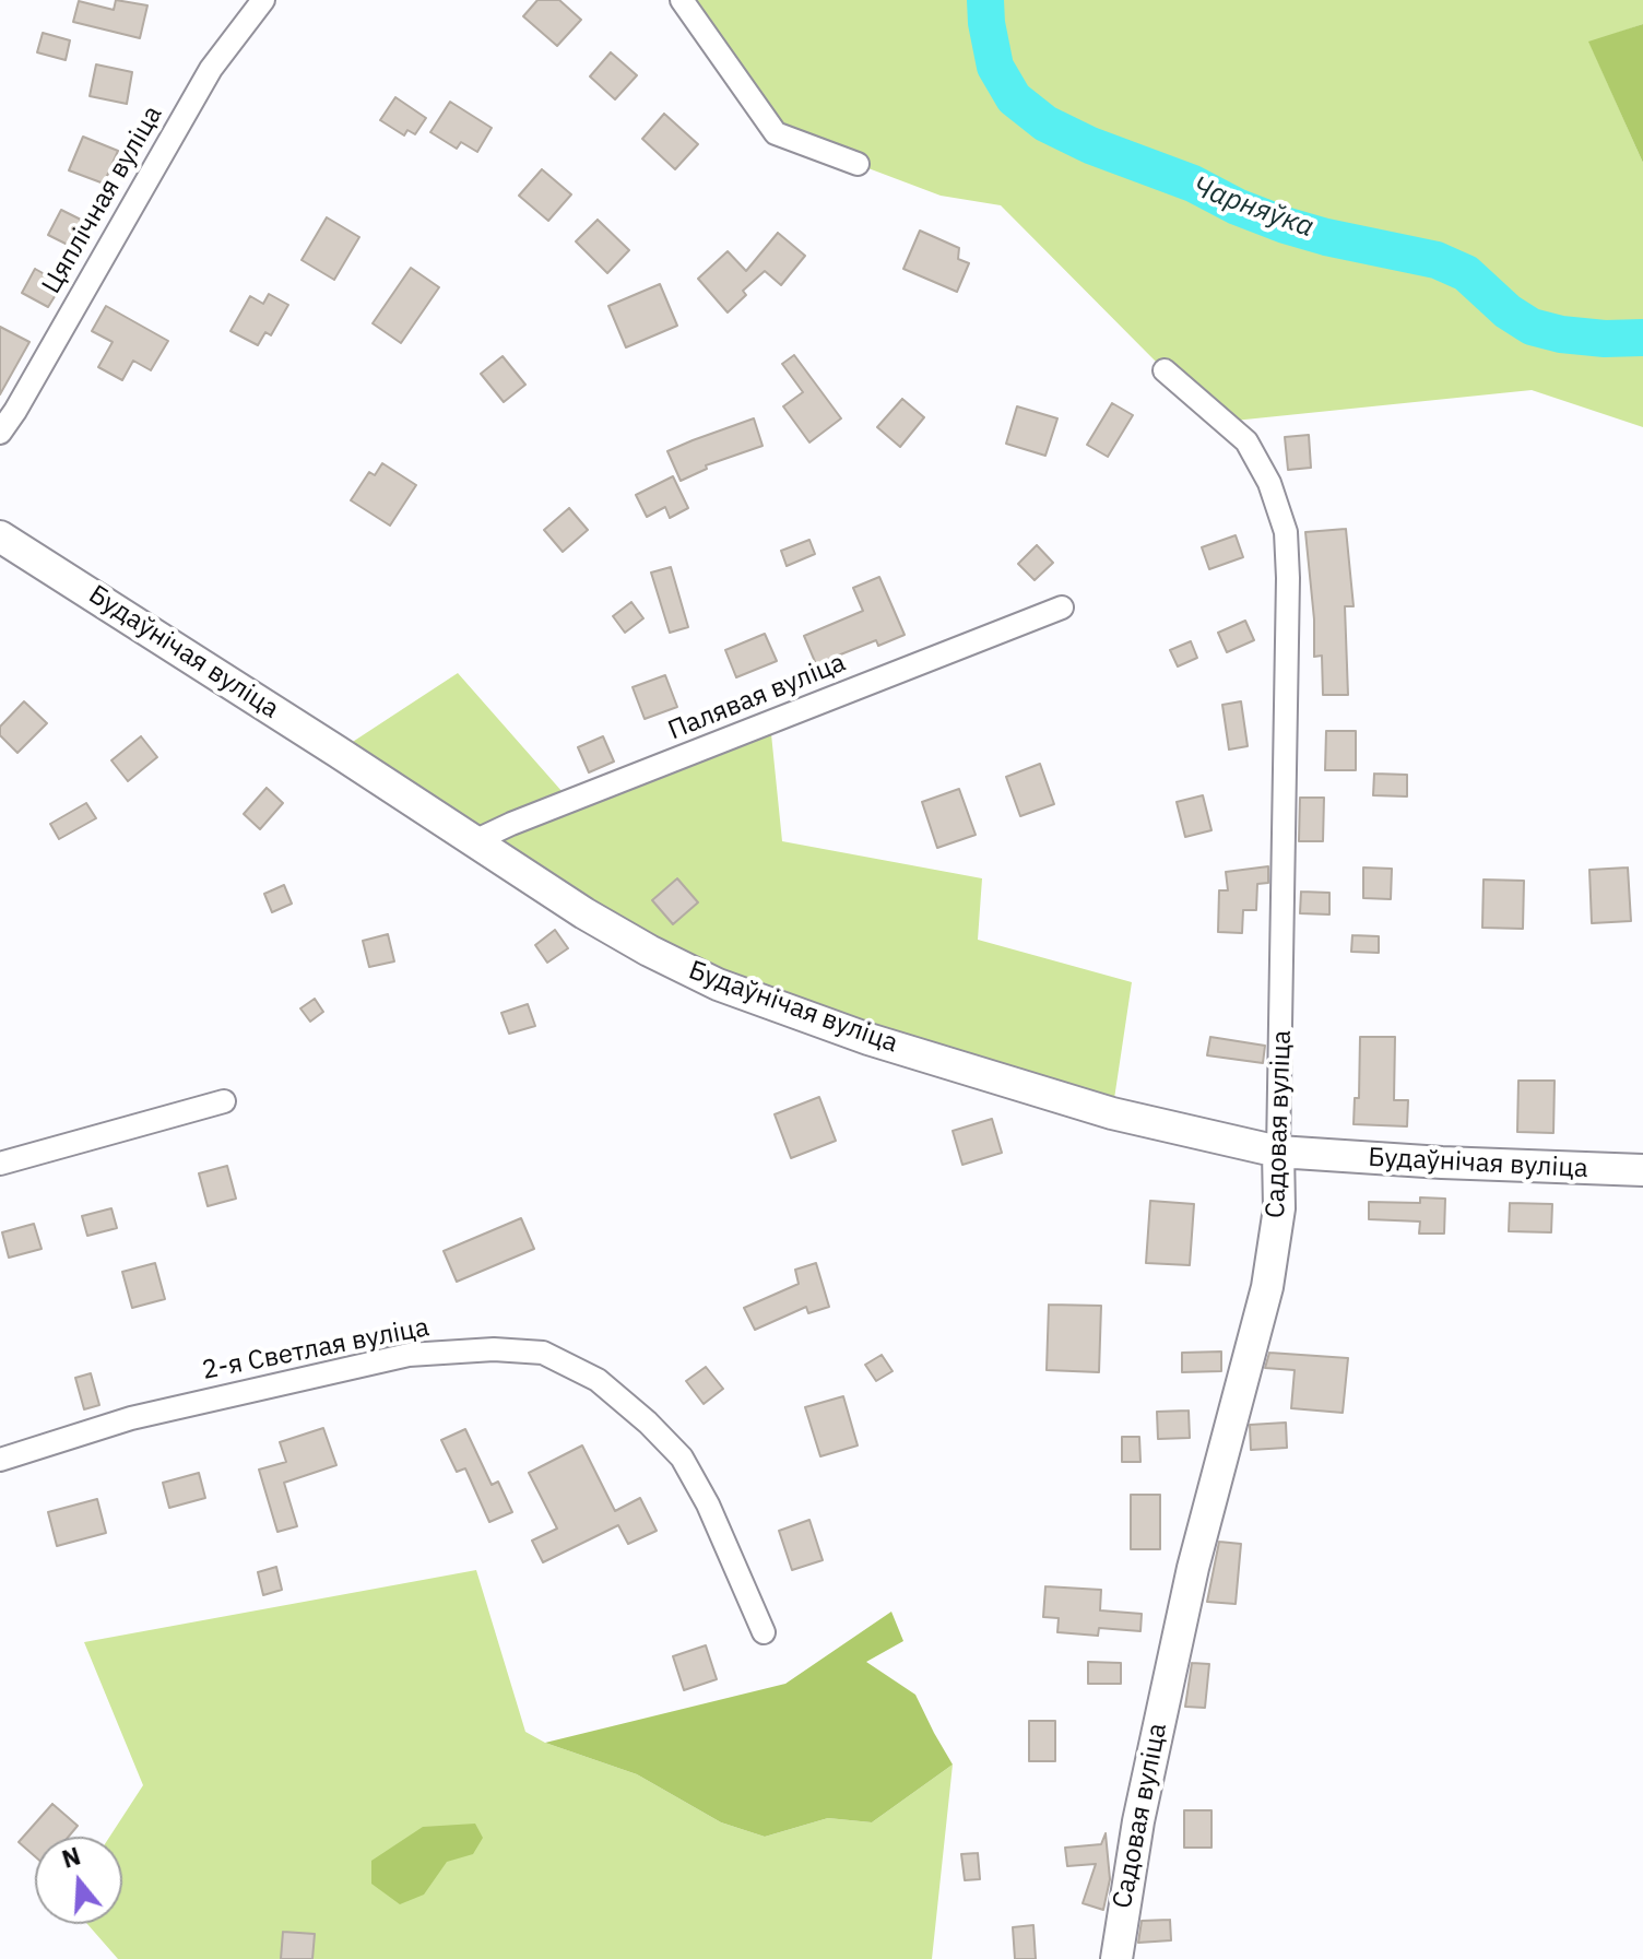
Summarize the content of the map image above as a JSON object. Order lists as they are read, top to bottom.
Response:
{
  "streets": {
    "main road": ["Будаўнічая вуліца", "Садовая вуліца"],
    "street": ["Цяплічная вуліца", "Палявая вуліца", "2-я Светлая вуліца"]
  },
  "crossings": [
    ["Будаўнічая вуліца", "Палявая вуліца"],
    ["Будаўнічая вуліца", "Садовая вуліца"]
  ],
  "water": ["Чарняўка"],
  "north": "top"
}
